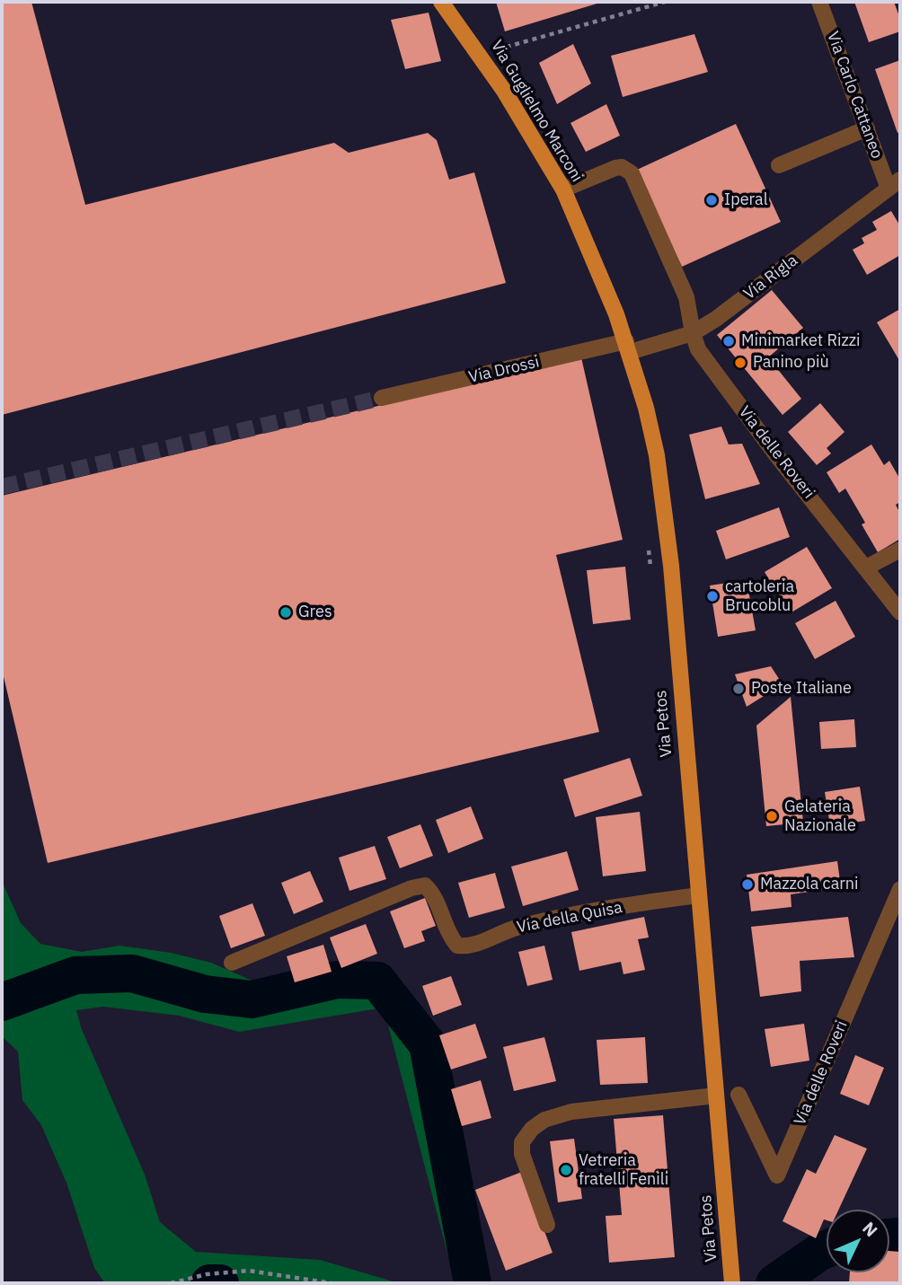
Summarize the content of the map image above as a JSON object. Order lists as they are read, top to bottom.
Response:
{
  "streets": {
    "main road": ["Via Guglielmo Marconi", "Via Petos"],
    "street": [
      "Via Carlo Cattaneo",
      "Via Rigla",
      "Via Drossi",
      "Via delle Roveri",
      "Via della Quisa"
    ]
  },
  "crossings": [
    ["Via Carlo Cattaneo", "Via Rigla"],
    ["Via Guglielmo Marconi", "Via Rigla"],
    ["Via Guglielmo Marconi", "Via Drossi"],
    ["Via Guglielmo Marconi", "Via delle Roveri"],
    ["Via Guglielmo Marconi", "Via Petos"],
    ["Via Rigla", "Via Drossi"],
    ["Via Rigla", "Via delle Roveri"],
    ["Via Rigla", "Via Petos"],
    ["Via Drossi", "Via Petos"],
    ["Via Petos", "Via della Quisa"]
  ],
  "places": [
    "Iperal",
    "Minimarket Rizzi",
    "Panino più",
    "cartoleria Brucoblu",
    "Gres",
    "Poste Italiane",
    "Gelateria Nazionale",
    "Mazzola carni",
    "Vetreria fratelli Fenili"
  ],
  "north": "top right"
}
